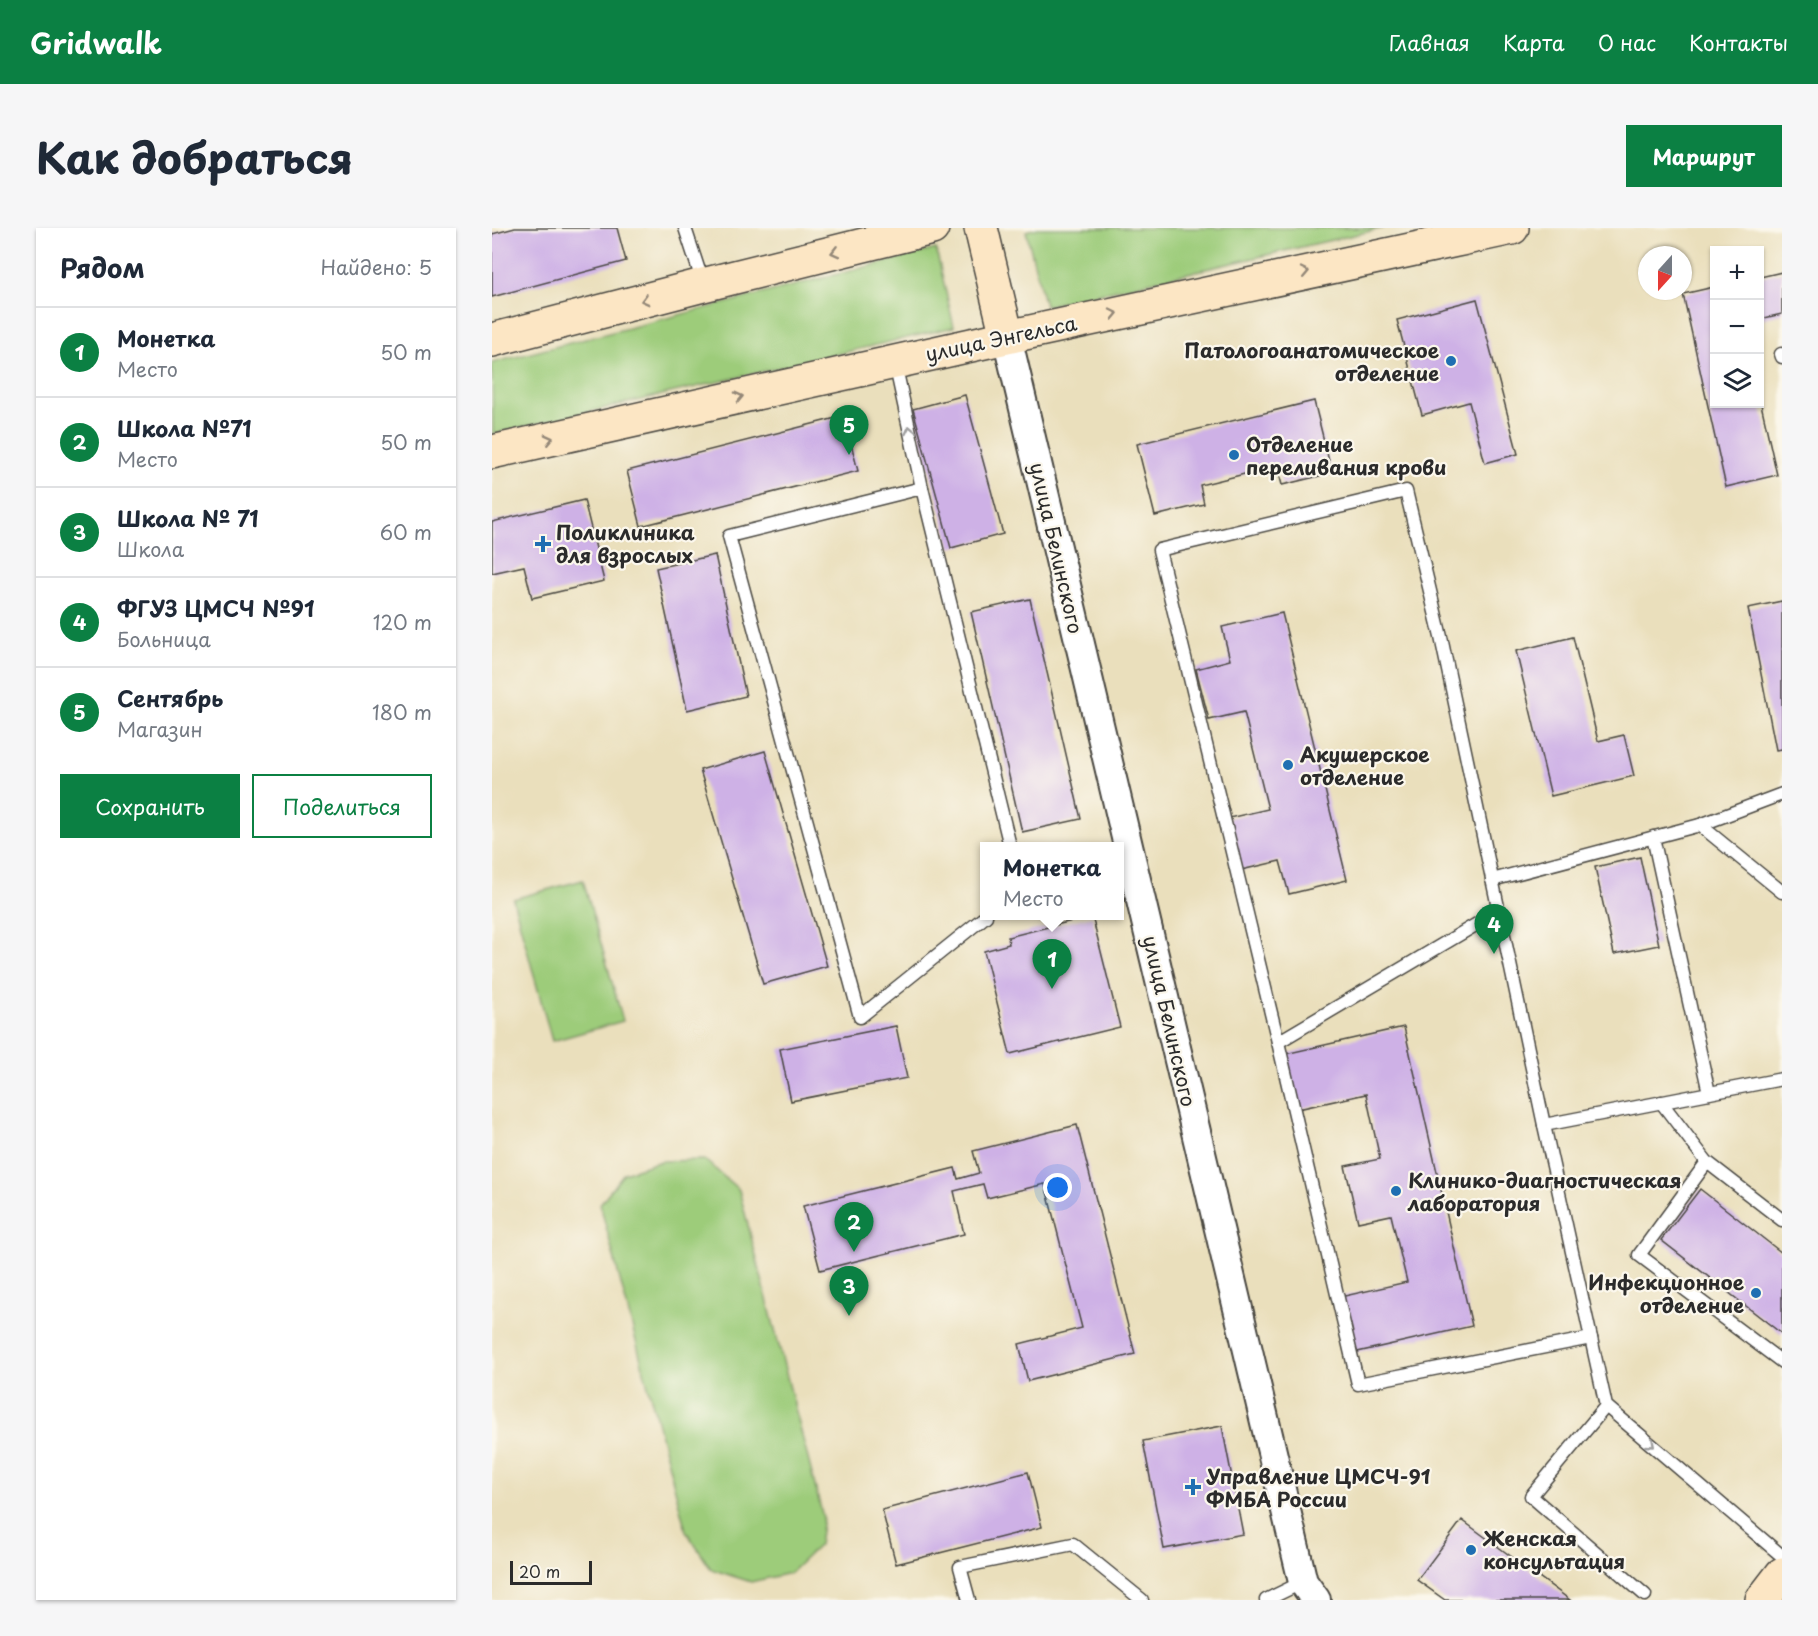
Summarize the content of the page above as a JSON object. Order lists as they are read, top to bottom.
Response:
{
  "streets": {
    "main road": ["улица Энгельса", "улица Белинского"]
  },
  "crossings": [
    ["улица Энгельса", "улица Белинского"]
  ],
  "places": {
    "other": [
      "Патологоанатомическое отделение",
      "Отделение переливания крови",
      "Акушерское отделение",
      "Клинико-диагностическая лаборатория",
      "Инфекционное отделение",
      "Женская консультация"
    ],
    "health": ["Поликлиника для взрослых", "Управление ЦМСЧ-91 ФМБА России"]
  },
  "scale_bar": "20 m",
  "north": "bottom",
  "page": {
    "header": "Gridwalk",
    "nav": [
      "Главная",
      "Карта",
      "О нас",
      "Контакты"
    ],
    "title": "Как добраться",
    "buttons": [
      "Маршрут",
      ["Сохранить", "Поделиться"]
    ],
    "heading": ["Рядом", "Найдено: 5"],
    "map_buttons": ["+", "−"],
    "list": [
      {
        "mark": "1",
        "name": "Монетка",
        "note": "Место",
        "value": "50 m"
      },
      {
        "mark": "2",
        "name": "Школа №71",
        "note": "Место",
        "value": "50 m"
      },
      {
        "mark": "3",
        "name": "Школа № 71",
        "note": "Школа",
        "value": "60 m"
      },
      {
        "mark": "4",
        "name": "ФГУЗ ЦМСЧ №91",
        "note": "Больница",
        "value": "120 m"
      },
      {
        "mark": "5",
        "name": "Сентябрь",
        "note": "Магазин",
        "value": "180 m"
      }
    ],
    "pins": [
      "5",
      "4",
      "1",
      "2",
      "3"
    ],
    "popup": ["Монетка", "Место"],
    "scale": "20 m"
  }
}
